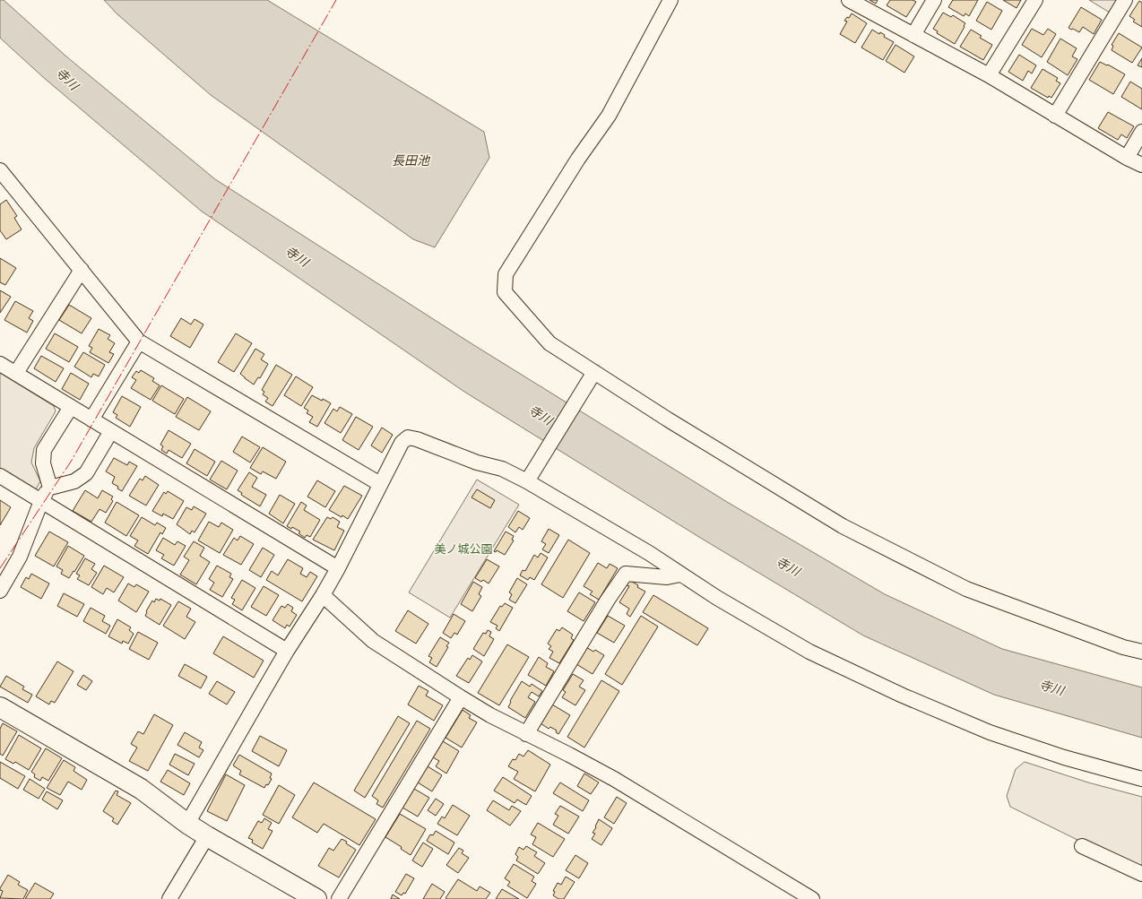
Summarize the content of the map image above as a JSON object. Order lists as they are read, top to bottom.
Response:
{
  "water": ["寺川", "長田池"],
  "parks": ["美ノ城公園"]
}
